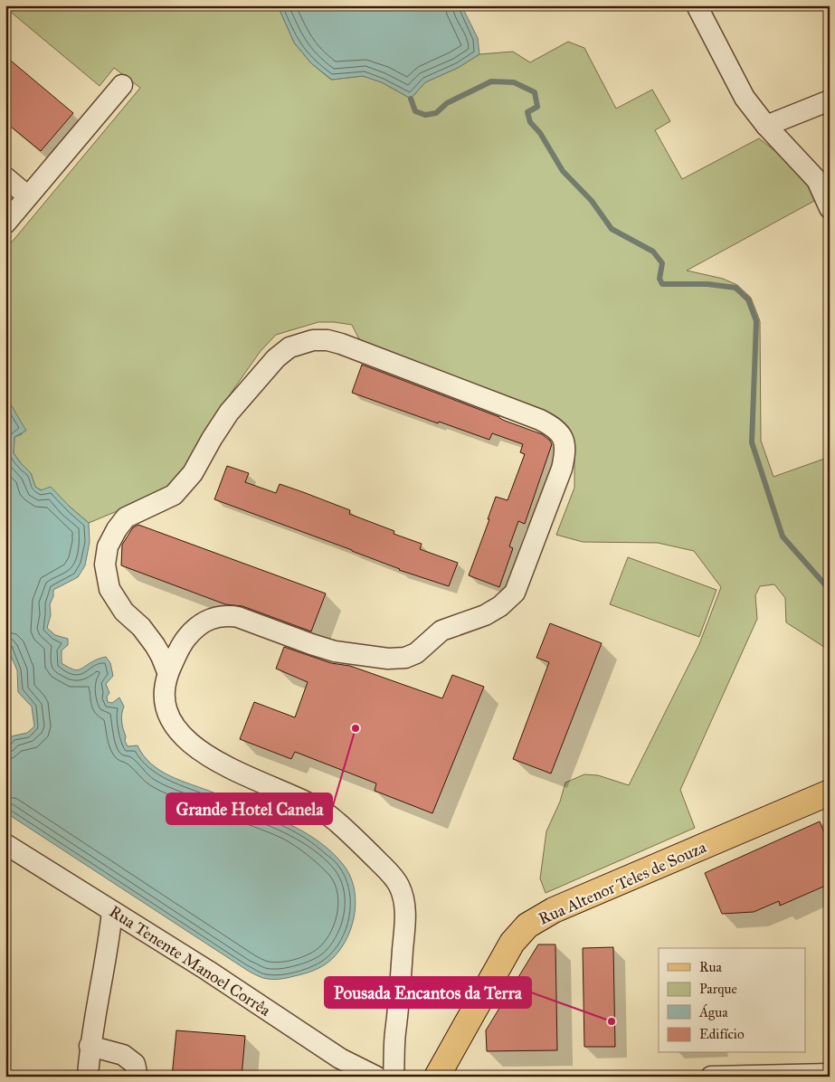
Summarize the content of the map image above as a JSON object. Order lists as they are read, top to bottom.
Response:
{
  "streets": {
    "main road": ["Rua Altenor Teles de Souza"],
    "street": ["Rua Tenente Manoel Corrêa"]
  },
  "places": ["Grande Hotel Canela", "Pousada Encantos da Terra"],
  "legend": [
    "Rua",
    "Parque",
    "Água",
    "Edifício"
  ]
}
